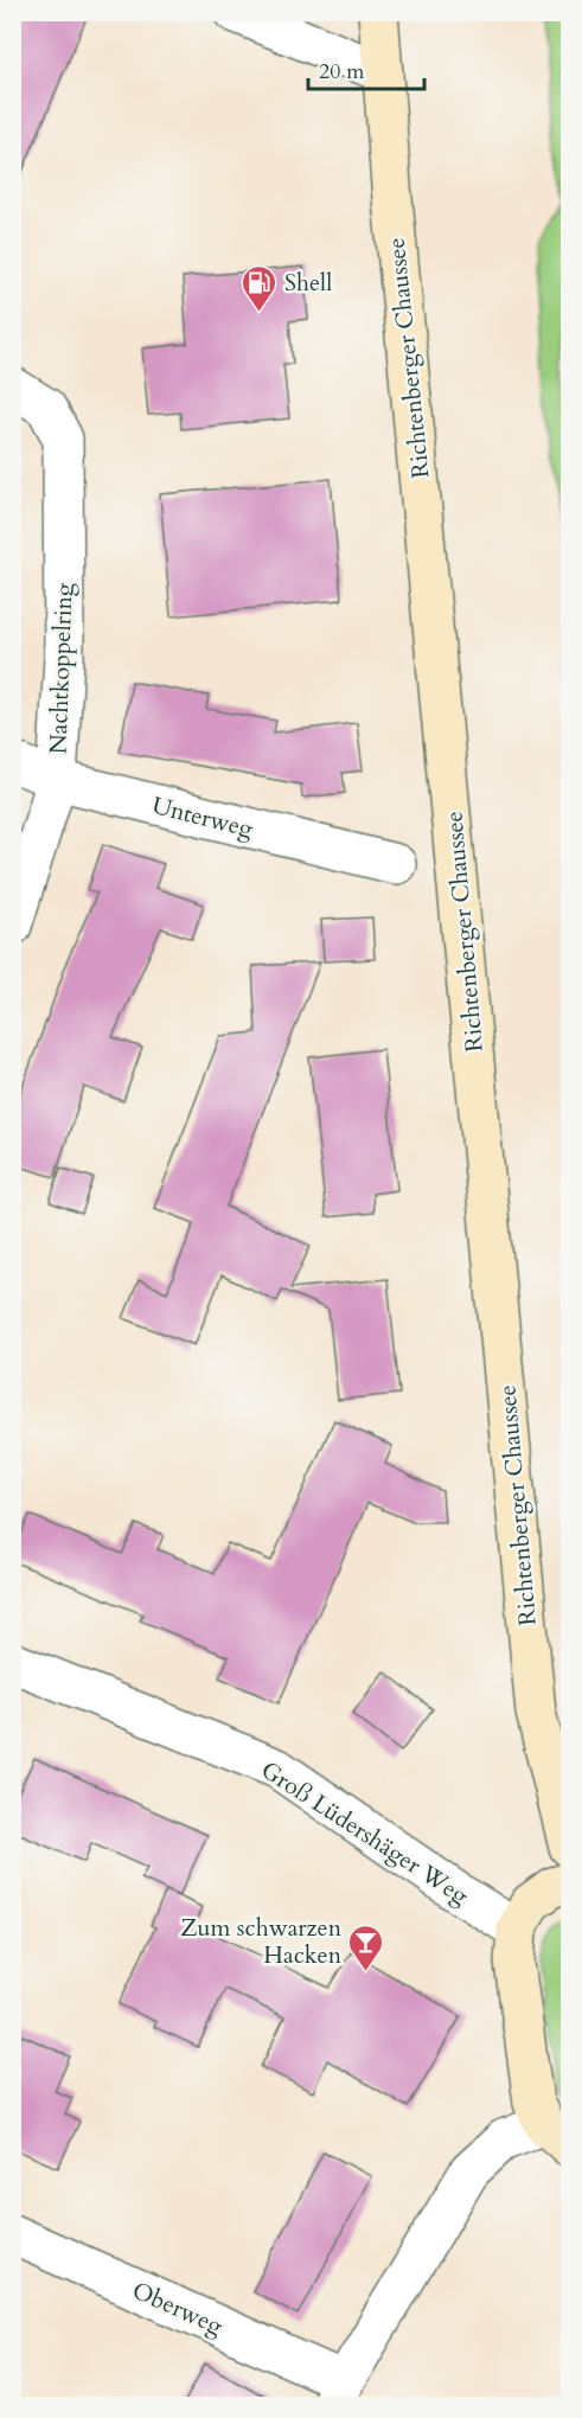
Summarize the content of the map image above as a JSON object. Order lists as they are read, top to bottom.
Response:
{
  "streets": {
    "street": [
      "Richtenberger Chaussee",
      "Nachtkoppelring",
      "Unterweg",
      "Groß Lüdershäger Weg",
      "Oberweg"
    ]
  },
  "crossings": [
    ["Nachtkoppelring", "Unterweg"]
  ],
  "places": {
    "fuel station": ["Shell"],
    "bar": ["Zum schwarzen Hacken"]
  },
  "scale_bar": "20 m"
}
